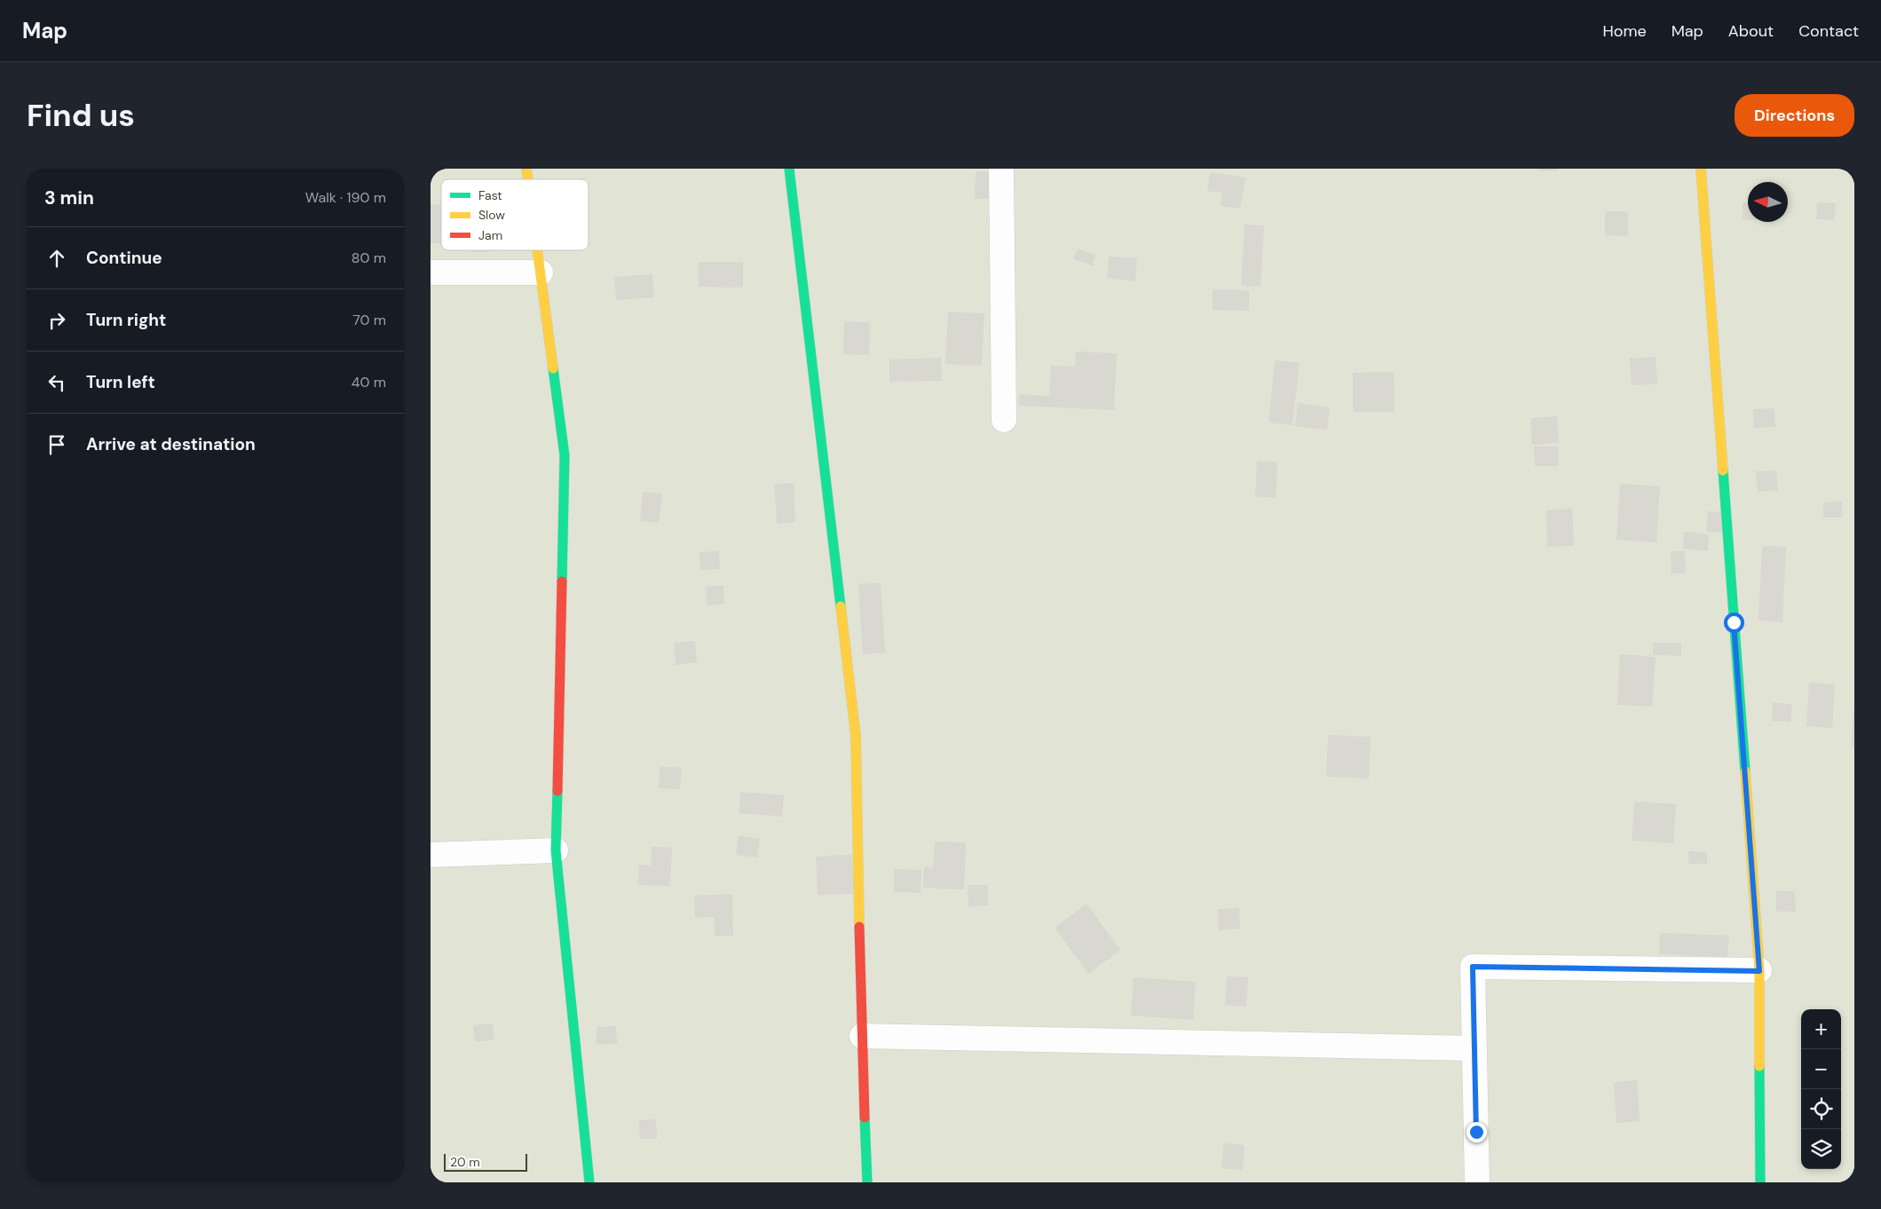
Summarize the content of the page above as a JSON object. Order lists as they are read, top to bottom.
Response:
{
  "legend": ["Fast", "Slow", "Jam"],
  "scale_bar": "20 m",
  "north": "left",
  "page": {
    "header": "Map",
    "nav": [
      "Home",
      "Map",
      "About",
      "Contact"
    ],
    "buttons": "Directions",
    "title": "Find us",
    "heading": ["3 min", "Walk · 190 m"],
    "list": [
      ["Continue", "80 m"],
      ["Turn right", "70 m"],
      ["Turn left", "40 m"],
      "Arrive at destination"
    ],
    "map_buttons": ["+", "−"],
    "scale": "20 m"
  }
}
